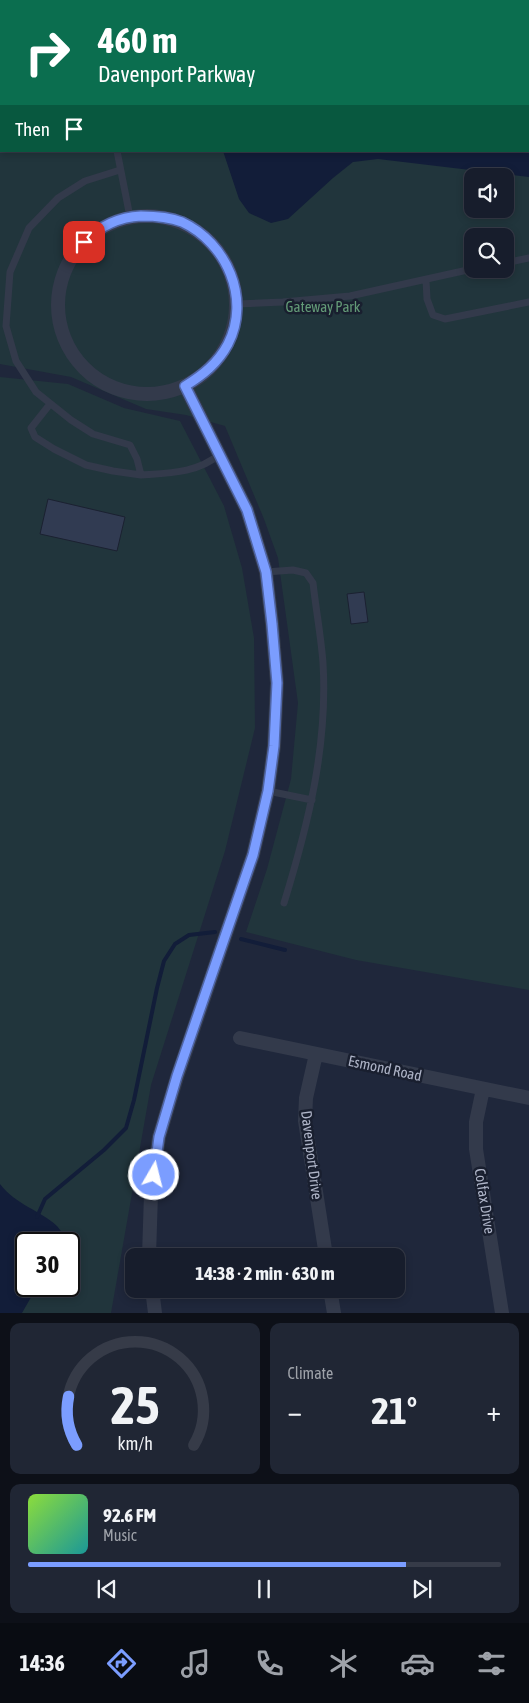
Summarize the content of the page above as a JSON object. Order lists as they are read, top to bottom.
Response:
{
  "streets": {
    "street": ["Esmond Road", "Davenport Drive", "Colfax Drive"]
  },
  "crossings": [
    ["Esmond Road", "Davenport Drive"],
    ["Esmond Road", "Colfax Drive"]
  ],
  "parks": ["Gateway Park"],
  "page": {
    "turn": ["460 m", "Davenport Parkway"],
    "then": "Then",
    "limit": "30",
    "trip": "14:38 · 2 min · 630 m",
    "tile": "Climate",
    "heat": ["−", "21°", "+"],
    "song": ["92.6 FM", "Music"],
    "tabs": "14:36",
    "gauge": ["25", "km/h"]
  }
}
